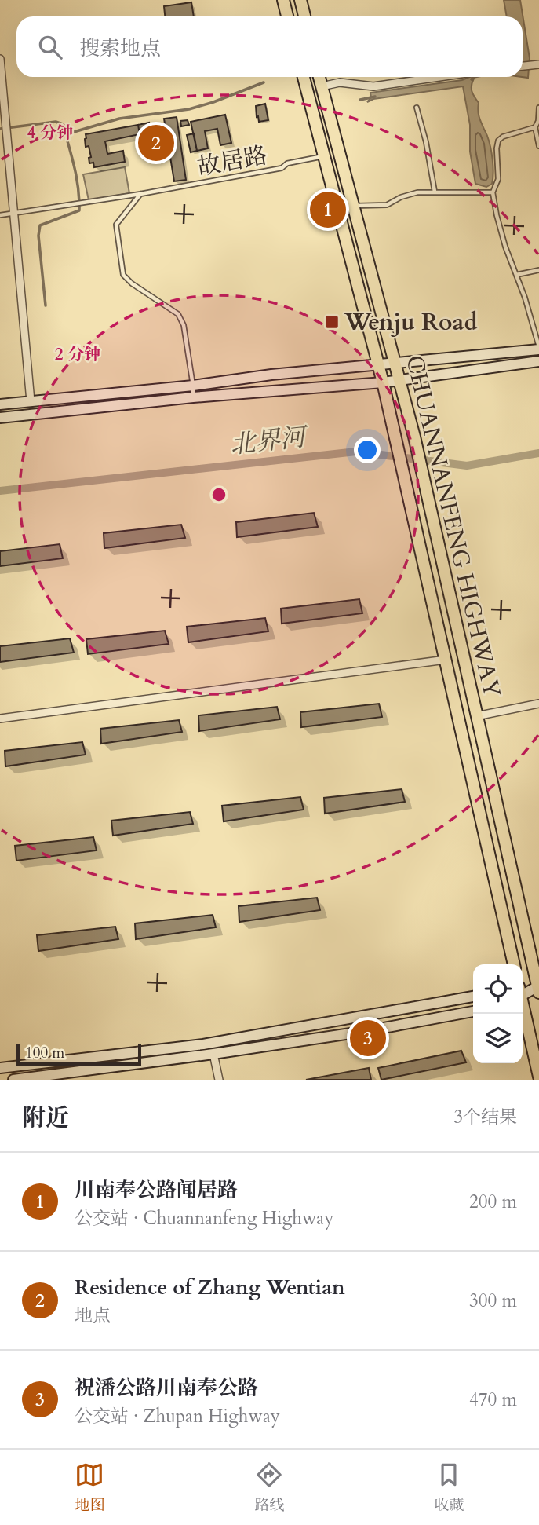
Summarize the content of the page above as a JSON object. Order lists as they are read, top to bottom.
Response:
{
  "streets": {
    "main road": ["CHUANNANFENG HIGHWAY"],
    "lane": ["故居路"]
  },
  "crossings": [
    ["故居路", "CHUANNANFENG HIGHWAY"]
  ],
  "water": ["北界河"],
  "places": {
    "transit": ["Wenju Road"]
  },
  "scale_bar": "100 m",
  "page": {
    "search": "搜索地点",
    "pins": ["2", "1", "3"],
    "scale": "100 m",
    "heading": ["附近", "3个结果"],
    "list": [
      {
        "mark": "1",
        "name": "川南奉公路闻居路",
        "note": "公交站 · Chuannanfeng Highway",
        "value": "200 m"
      },
      {
        "mark": "2",
        "name": "Residence of Zhang Wentian",
        "note": "地点",
        "value": "300 m"
      },
      {
        "mark": "3",
        "name": "祝潘公路川南奉公路",
        "note": "公交站 · Zhupan Highway",
        "value": "470 m"
      }
    ],
    "nav": ["地图", "路线", "收藏"]
  },
  "rings": ["4 分钟", "2 分钟"]
}
